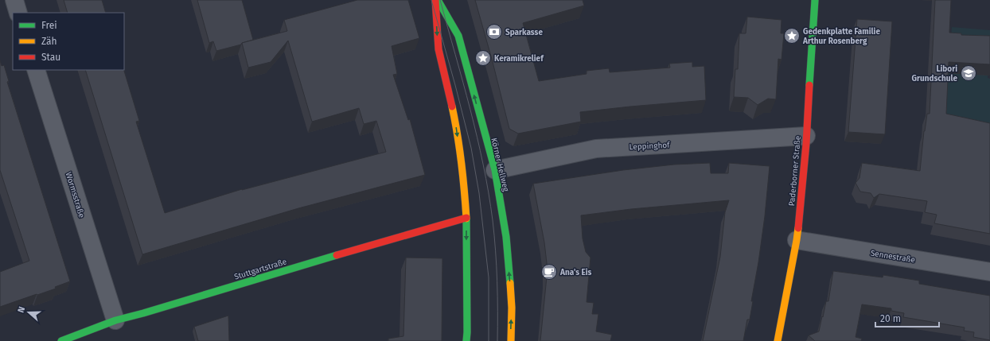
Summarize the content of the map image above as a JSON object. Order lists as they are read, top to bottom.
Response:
{
  "streets": {
    "street": [
      "Leppinghof",
      "Körner Hellweg",
      "Paderborner Straße",
      "Wormsstraße",
      "Sennestraße",
      "Stuttgartstraße"
    ]
  },
  "crossings": [
    ["Leppinghof", "Körner Hellweg"],
    ["Leppinghof", "Paderborner Straße"],
    ["Körner Hellweg", "Stuttgartstraße"],
    ["Paderborner Straße", "Sennestraße"],
    ["Wormsstraße", "Stuttgartstraße"]
  ],
  "places": {
    "bank": ["Sparkasse"],
    "place": ["Gedenkplatte Familie Arthur Rosenberg", "Keramikrelief"],
    "school or university": ["Libori Grundschule"],
    "cafe": ["Ana's Eis"]
  },
  "legend": ["Frei", "Zäh", "Stau"],
  "scale_bar": "20 m",
  "north": "left"
}
